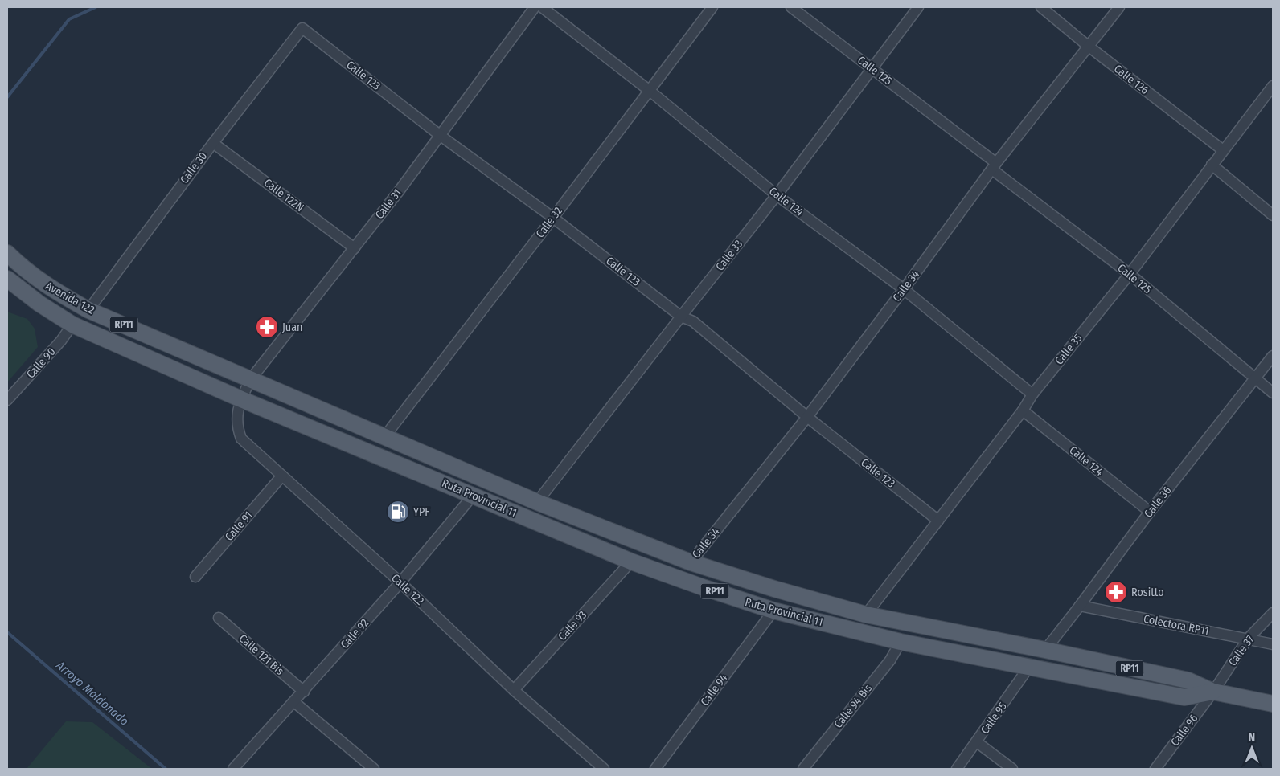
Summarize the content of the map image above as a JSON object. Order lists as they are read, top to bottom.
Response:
{
  "streets": {
    "main road": ["Avenida 122", "RP11", "Ruta Provincial 11"],
    "street": [
      "Calle 125",
      "Calle 123",
      "Calle 126",
      "Calle 30",
      "Calle 122N",
      "Calle 124",
      "Calle 31",
      "Calle 32",
      "Calle 33",
      "Calle 34",
      "Calle 35",
      "Calle 90",
      "Calle 36",
      "Calle 91",
      "Calle 122",
      "Colectora RP11",
      "Calle 93",
      "Calle 92",
      "Calle 37",
      "Calle 121 Bis",
      "Calle 94",
      "Calle 94 Bis",
      "Calle 95",
      "Calle 96"
    ]
  },
  "crossings": [
    ["Calle 125", "Calle 33"],
    ["Calle 125", "Calle 34"],
    ["Calle 125", "Calle 35"],
    ["Calle 125", "Calle 36"],
    ["Calle 123", "Calle 30"],
    ["Calle 123", "Calle 31"],
    ["Calle 123", "Calle 32"],
    ["Calle 123", "Calle 33"],
    ["Calle 123", "Calle 34"],
    ["Calle 123", "Calle 35"],
    ["Calle 126", "Calle 34"],
    ["Calle 126", "Calle 35"],
    ["Calle 30", "Calle 122N"],
    ["Calle 30", "Avenida 122"],
    ["Calle 122N", "Calle 31"],
    ["Calle 124", "Calle 32"],
    ["Calle 124", "Calle 33"],
    ["Calle 124", "Calle 34"],
    ["Calle 124", "Calle 35"],
    ["Calle 124", "Calle 36"],
    ["Calle 31", "Avenida 122"],
    ["Calle 31", "Ruta Provincial 11"],
    ["Calle 31", "Calle 122"],
    ["Calle 32", "Ruta Provincial 11"],
    ["Calle 33", "Ruta Provincial 11"],
    ["Calle 34", "Ruta Provincial 11"],
    ["Avenida 122", "Calle 90"],
    ["Avenida 122", "Ruta Provincial 11"],
    ["Avenida 122", "Calle 122"],
    ["Calle 35", "Ruta Provincial 11"],
    ["Ruta Provincial 11", "Calle 36"],
    ["Ruta Provincial 11", "Calle 122"],
    ["Ruta Provincial 11", "Calle 93"],
    ["Ruta Provincial 11", "Calle 92"],
    ["Ruta Provincial 11", "Calle 37"],
    ["Ruta Provincial 11", "Calle 94"],
    ["Ruta Provincial 11", "Calle 94 Bis"],
    ["Ruta Provincial 11", "Calle 95"],
    ["Ruta Provincial 11", "Calle 96"],
    ["Calle 36", "Colectora RP11"],
    ["Calle 91", "Calle 122"],
    ["Calle 122", "Calle 93"],
    ["Calle 122", "Calle 92"],
    ["Colectora RP11", "Calle 37"],
    ["Calle 92", "Calle 121 Bis"],
    ["Calle 37", "Calle 96"]
  ],
  "water": ["Arroyo Maldonado"],
  "places": {
    "pharmacy": ["Juan", "Rositto"],
    "fuel station": ["YPF"]
  },
  "north": "top"
}
